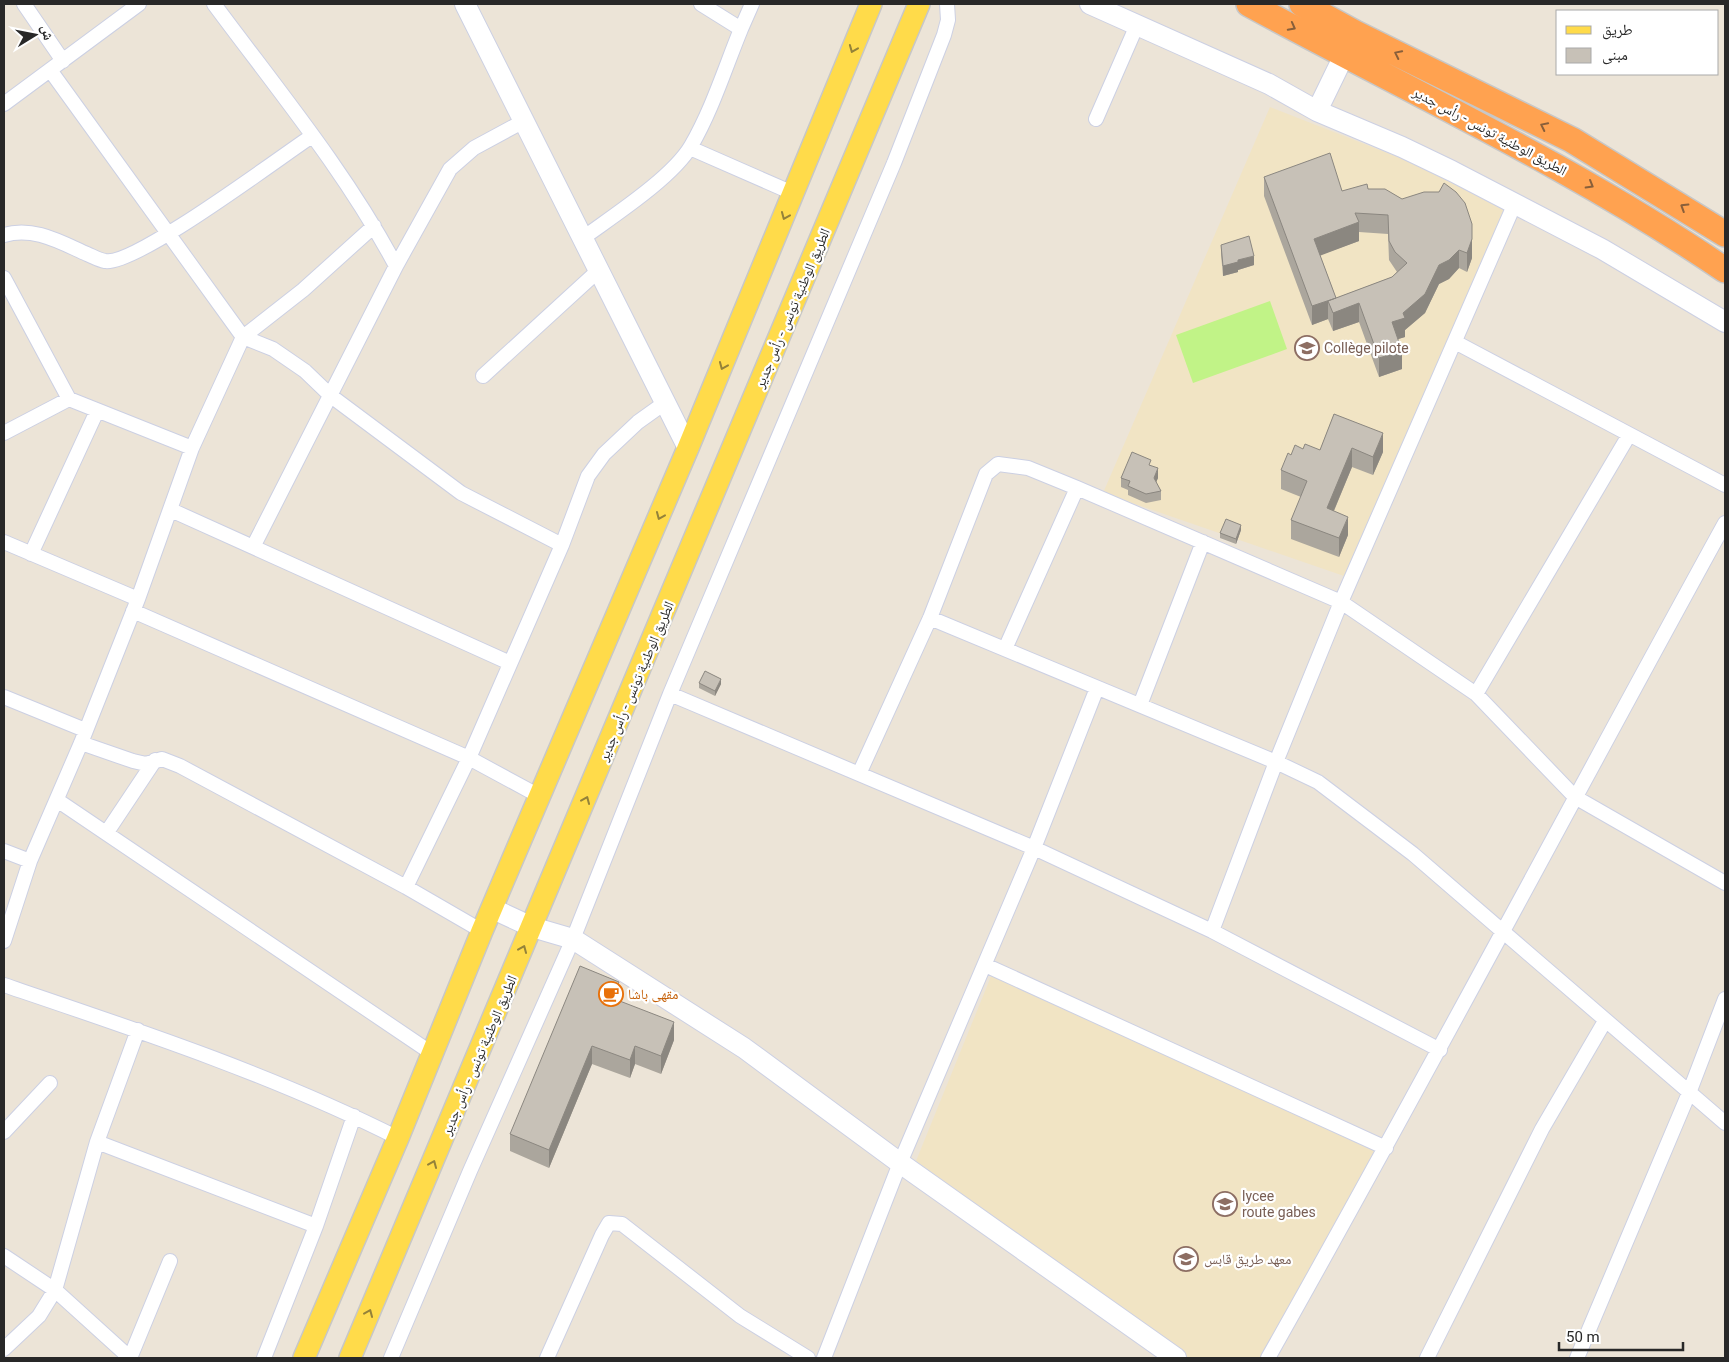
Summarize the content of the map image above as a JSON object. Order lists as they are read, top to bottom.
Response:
{
  "streets": {
    "highway": ["الطريق الوطنية تونس - رأس جدير"]
  },
  "places": {
    "school or university": ["Collège pilote", "lycee route gabes", "معهد طريق قابس"],
    "cafe": ["مقهى باشا"]
  },
  "legend": ["طريق", "مبنى"],
  "scale_bar": "50 m",
  "north": "right"
}
